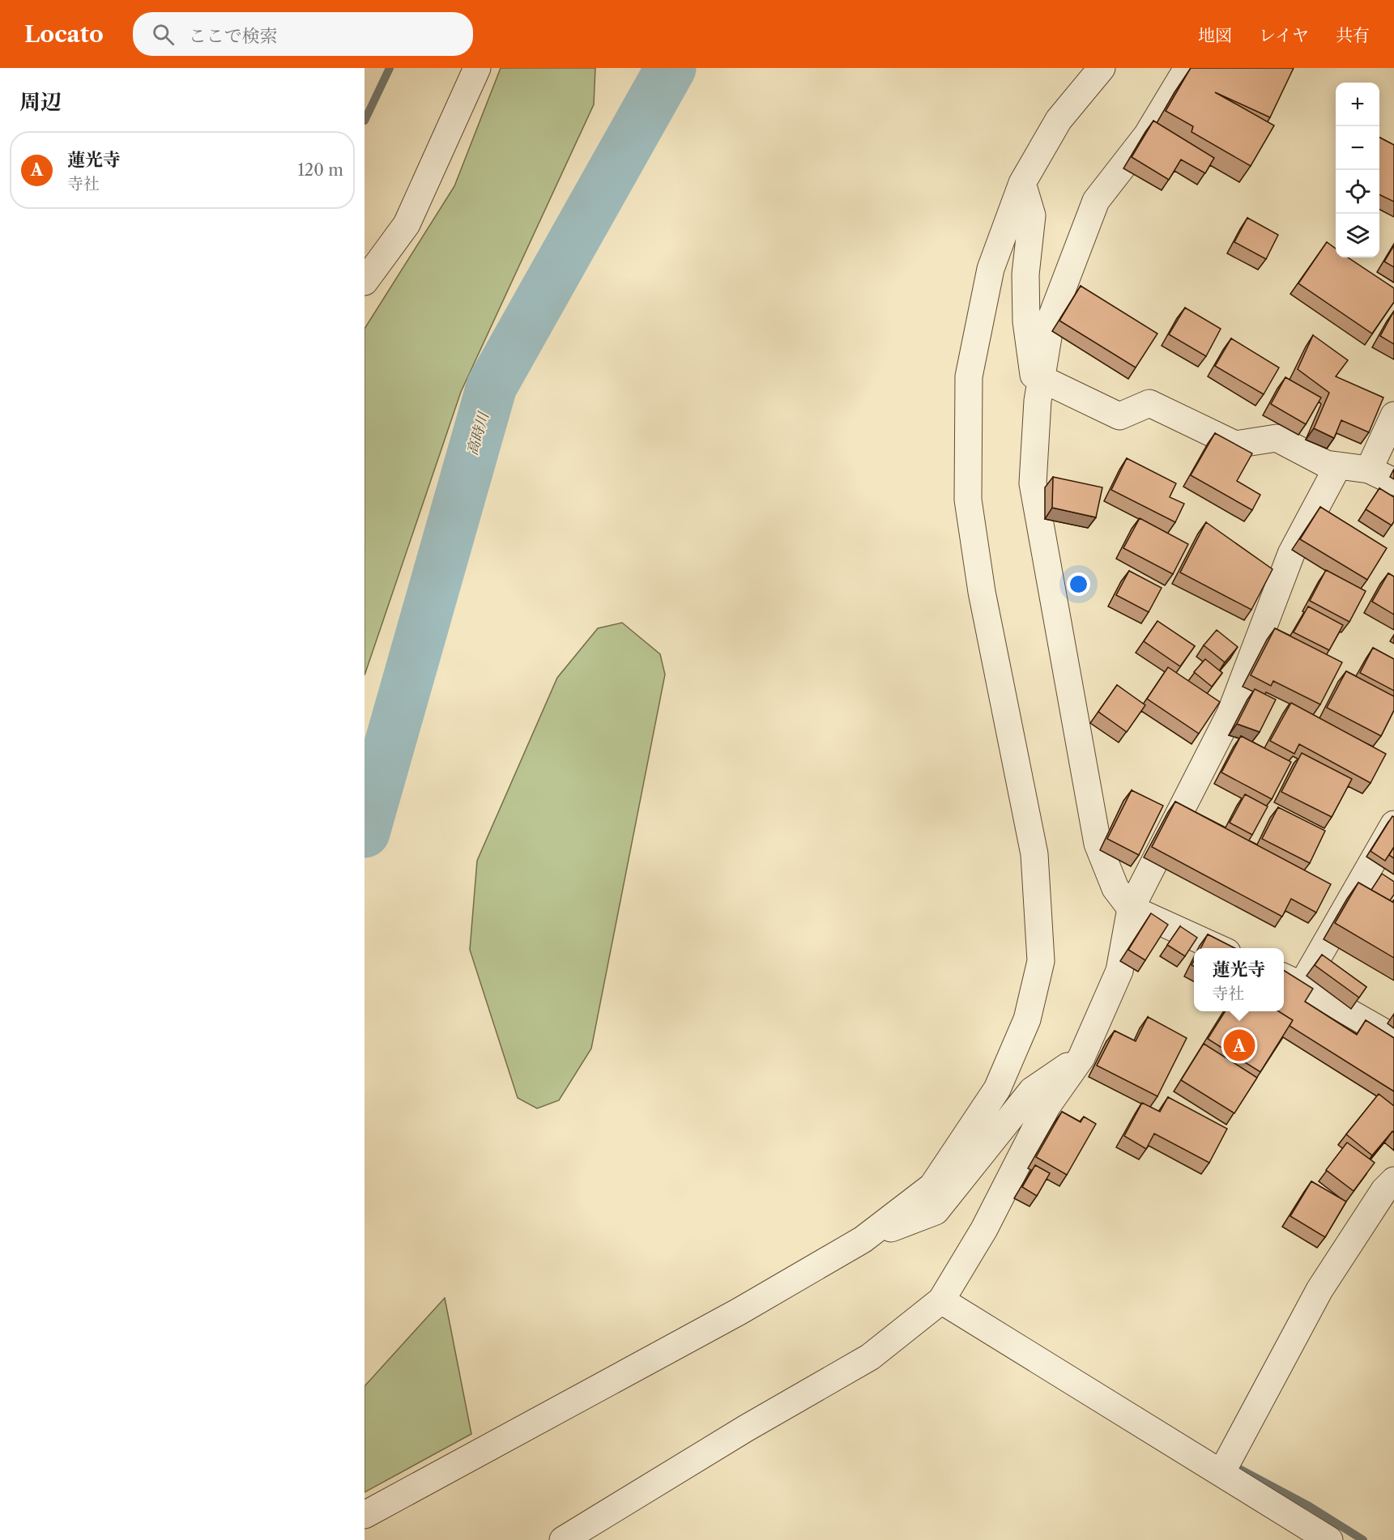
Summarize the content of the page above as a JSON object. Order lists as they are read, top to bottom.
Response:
{
  "water": ["高時川"],
  "page": {
    "header": "Locato",
    "search": "ここで検索",
    "nav": ["地図", "レイヤ", "共有"],
    "heading": "周辺",
    "map_buttons": ["+", "−"],
    "list": [
      {
        "mark": "A",
        "name": "蓮光寺",
        "note": "寺社",
        "value": "120 m"
      }
    ],
    "popup": ["蓮光寺", "寺社"],
    "pins": "A"
  }
}
